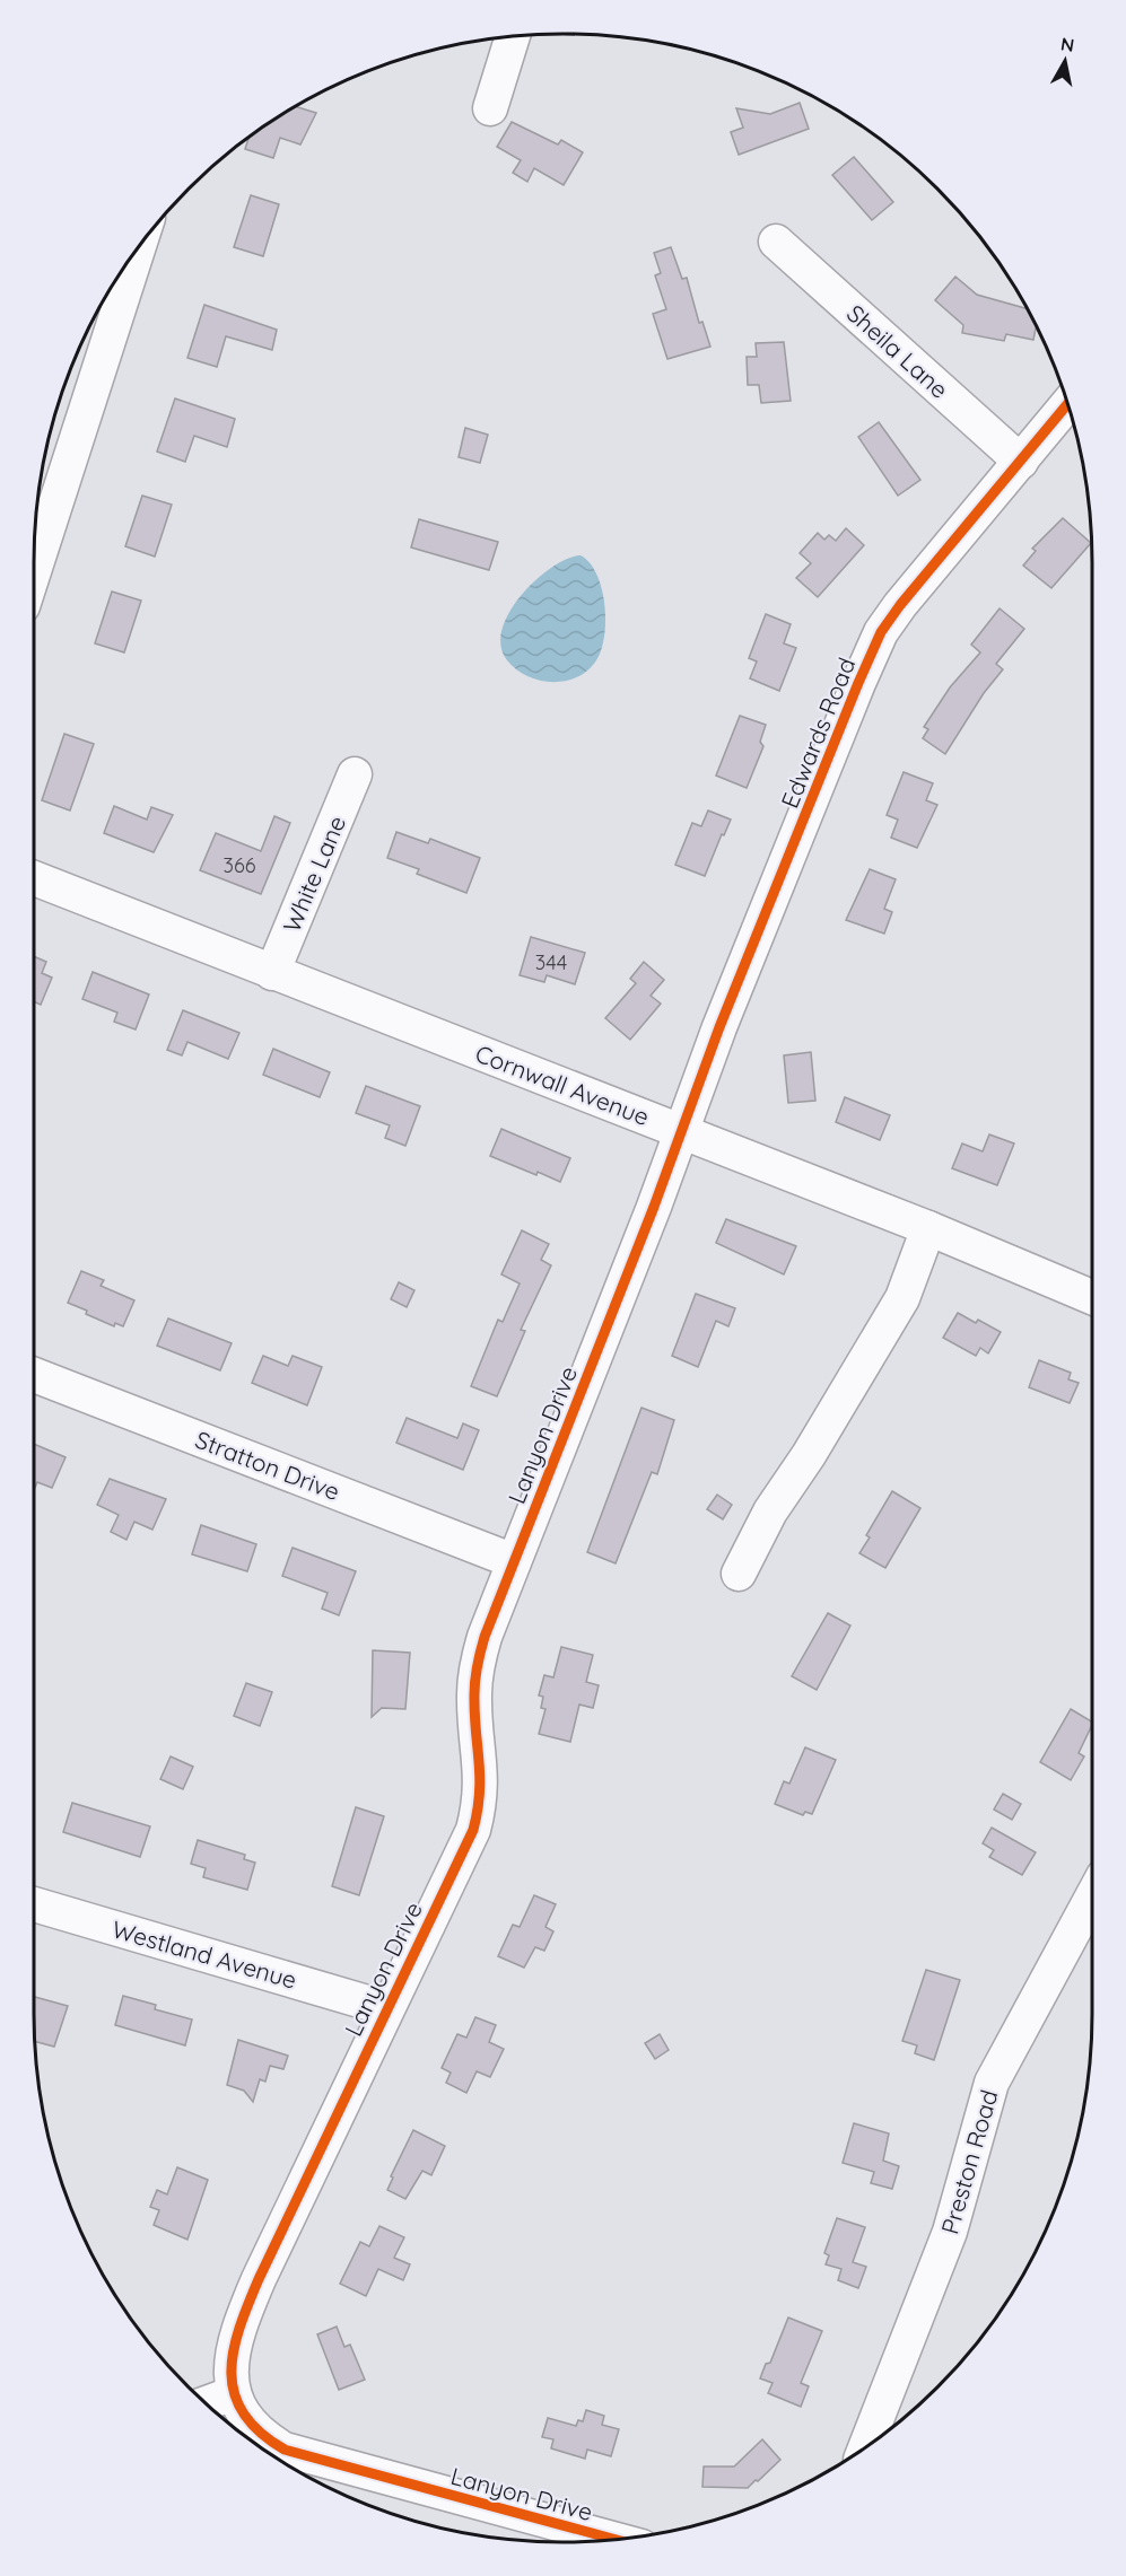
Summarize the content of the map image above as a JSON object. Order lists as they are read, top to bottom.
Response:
{
  "streets": {
    "street": [
      "Sheila Lane",
      "Edwards Road",
      "White Lane",
      "Cornwall Avenue",
      "Lanyon Drive",
      "Stratton Drive",
      "Westland Avenue",
      "Preston Road"
    ]
  },
  "crossings": [
    ["Sheila Lane", "Edwards Road"],
    ["Edwards Road", "Cornwall Avenue"],
    ["Edwards Road", "Lanyon Drive"],
    ["White Lane", "Cornwall Avenue"],
    ["Cornwall Avenue", "Lanyon Drive"],
    ["Lanyon Drive", "Stratton Drive"],
    ["Lanyon Drive", "Westland Avenue"]
  ],
  "house_numbers": ["366", "344"],
  "north": "top"
}
